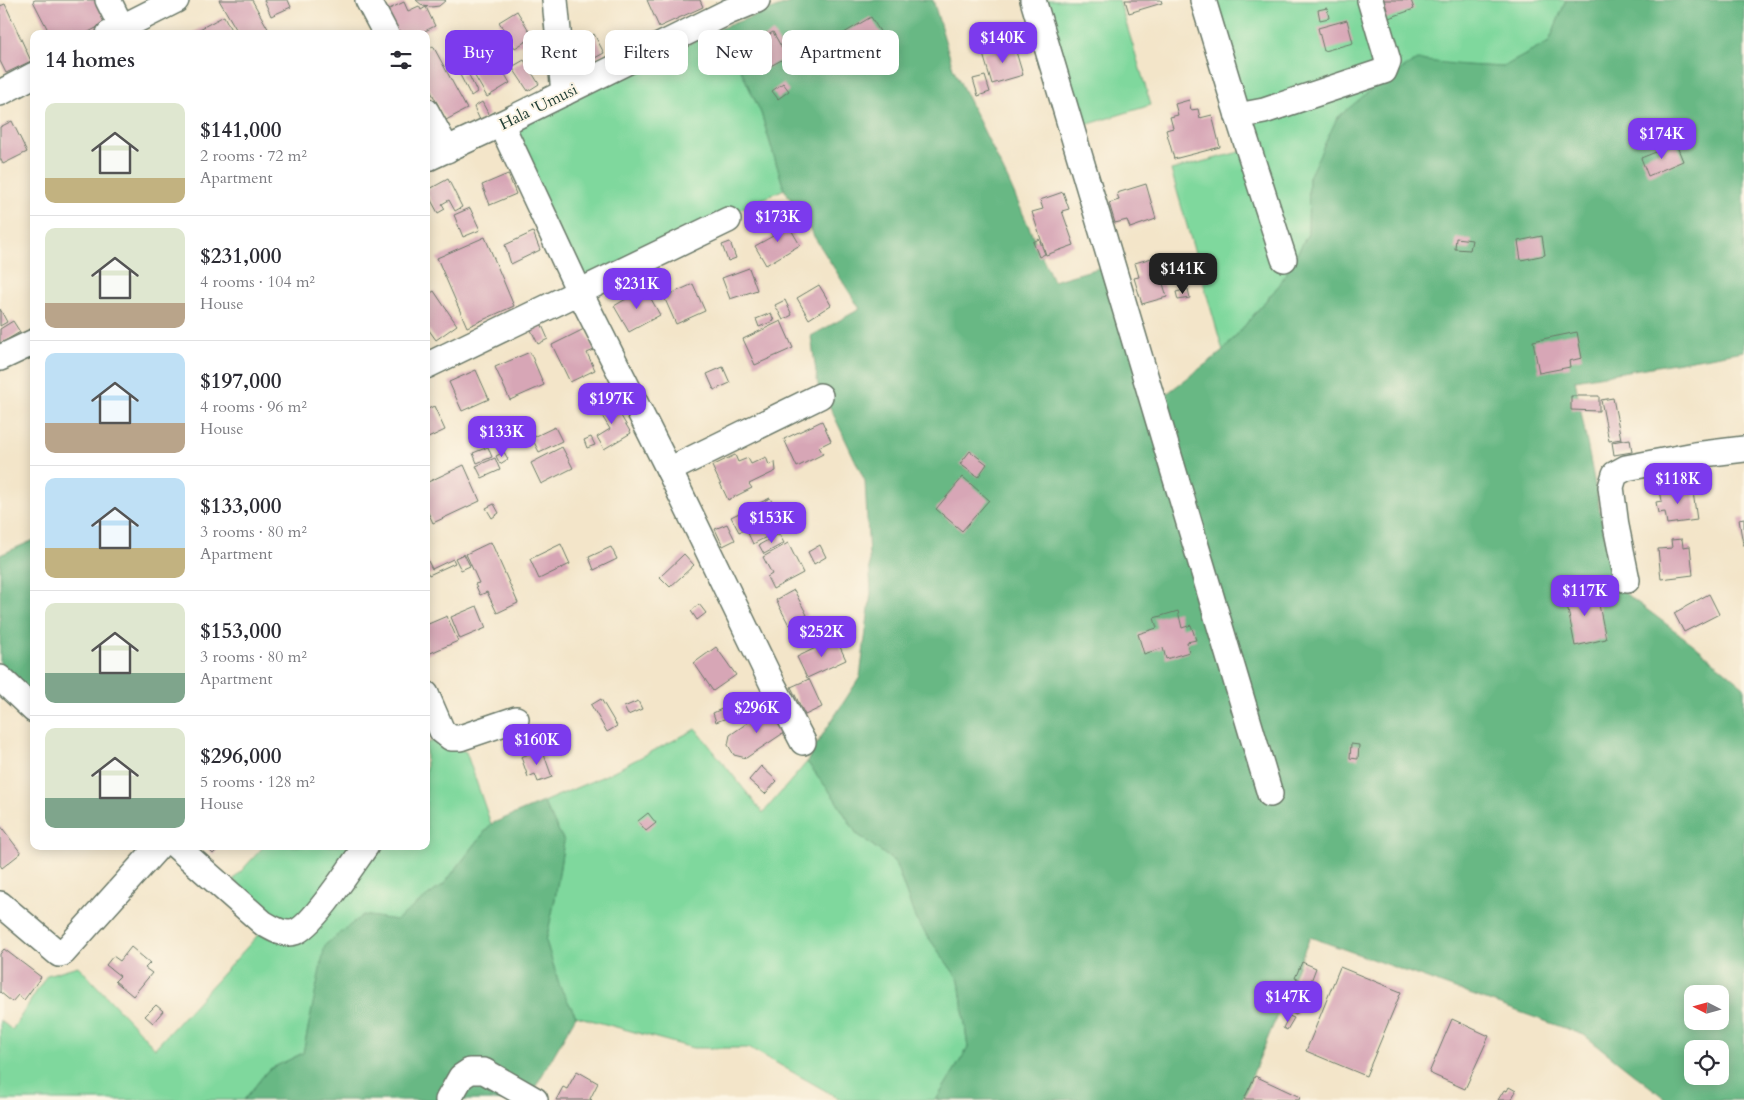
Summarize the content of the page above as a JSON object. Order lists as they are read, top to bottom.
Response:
{
  "streets": {
    "street": ["Hala 'Umusi"]
  },
  "north": "left",
  "page": {
    "price": [
      "$140K",
      "$174K",
      "$173K",
      "$141K",
      "$231K",
      "$197K",
      "$133K",
      "$118K",
      "$153K",
      "$117K",
      "$252K",
      "$296K",
      "$160K",
      "$147K"
    ],
    "chip": [
      "Buy",
      "Rent",
      "Filters",
      "New",
      "Apartment"
    ],
    "heading": "14 homes",
    "list": [
      {
        "name": "$141,000",
        "note": "2 rooms · 72 m² · Apartment"
      },
      {
        "name": "$231,000",
        "note": "4 rooms · 104 m² · House"
      },
      {
        "name": "$197,000",
        "note": "4 rooms · 96 m² · House"
      },
      {
        "name": "$133,000",
        "note": "3 rooms · 80 m² · Apartment"
      },
      {
        "name": "$153,000",
        "note": "3 rooms · 80 m² · Apartment"
      },
      {
        "name": "$296,000",
        "note": "5 rooms · 128 m² · House"
      }
    ]
  }
}
